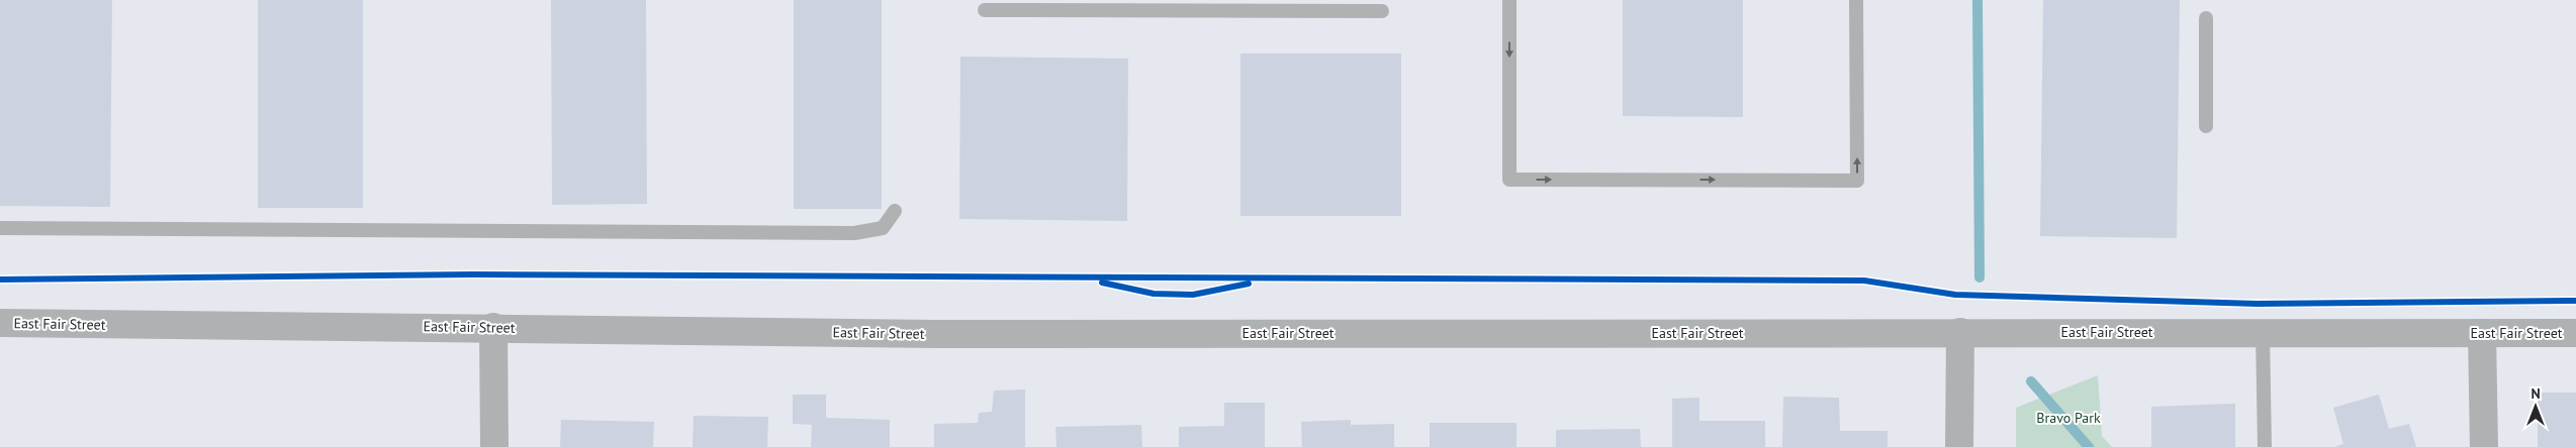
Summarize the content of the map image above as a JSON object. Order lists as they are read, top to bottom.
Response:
{
  "streets": {
    "street": ["East Fair Street"]
  },
  "parks": ["Bravo Park"],
  "north": "top"
}
